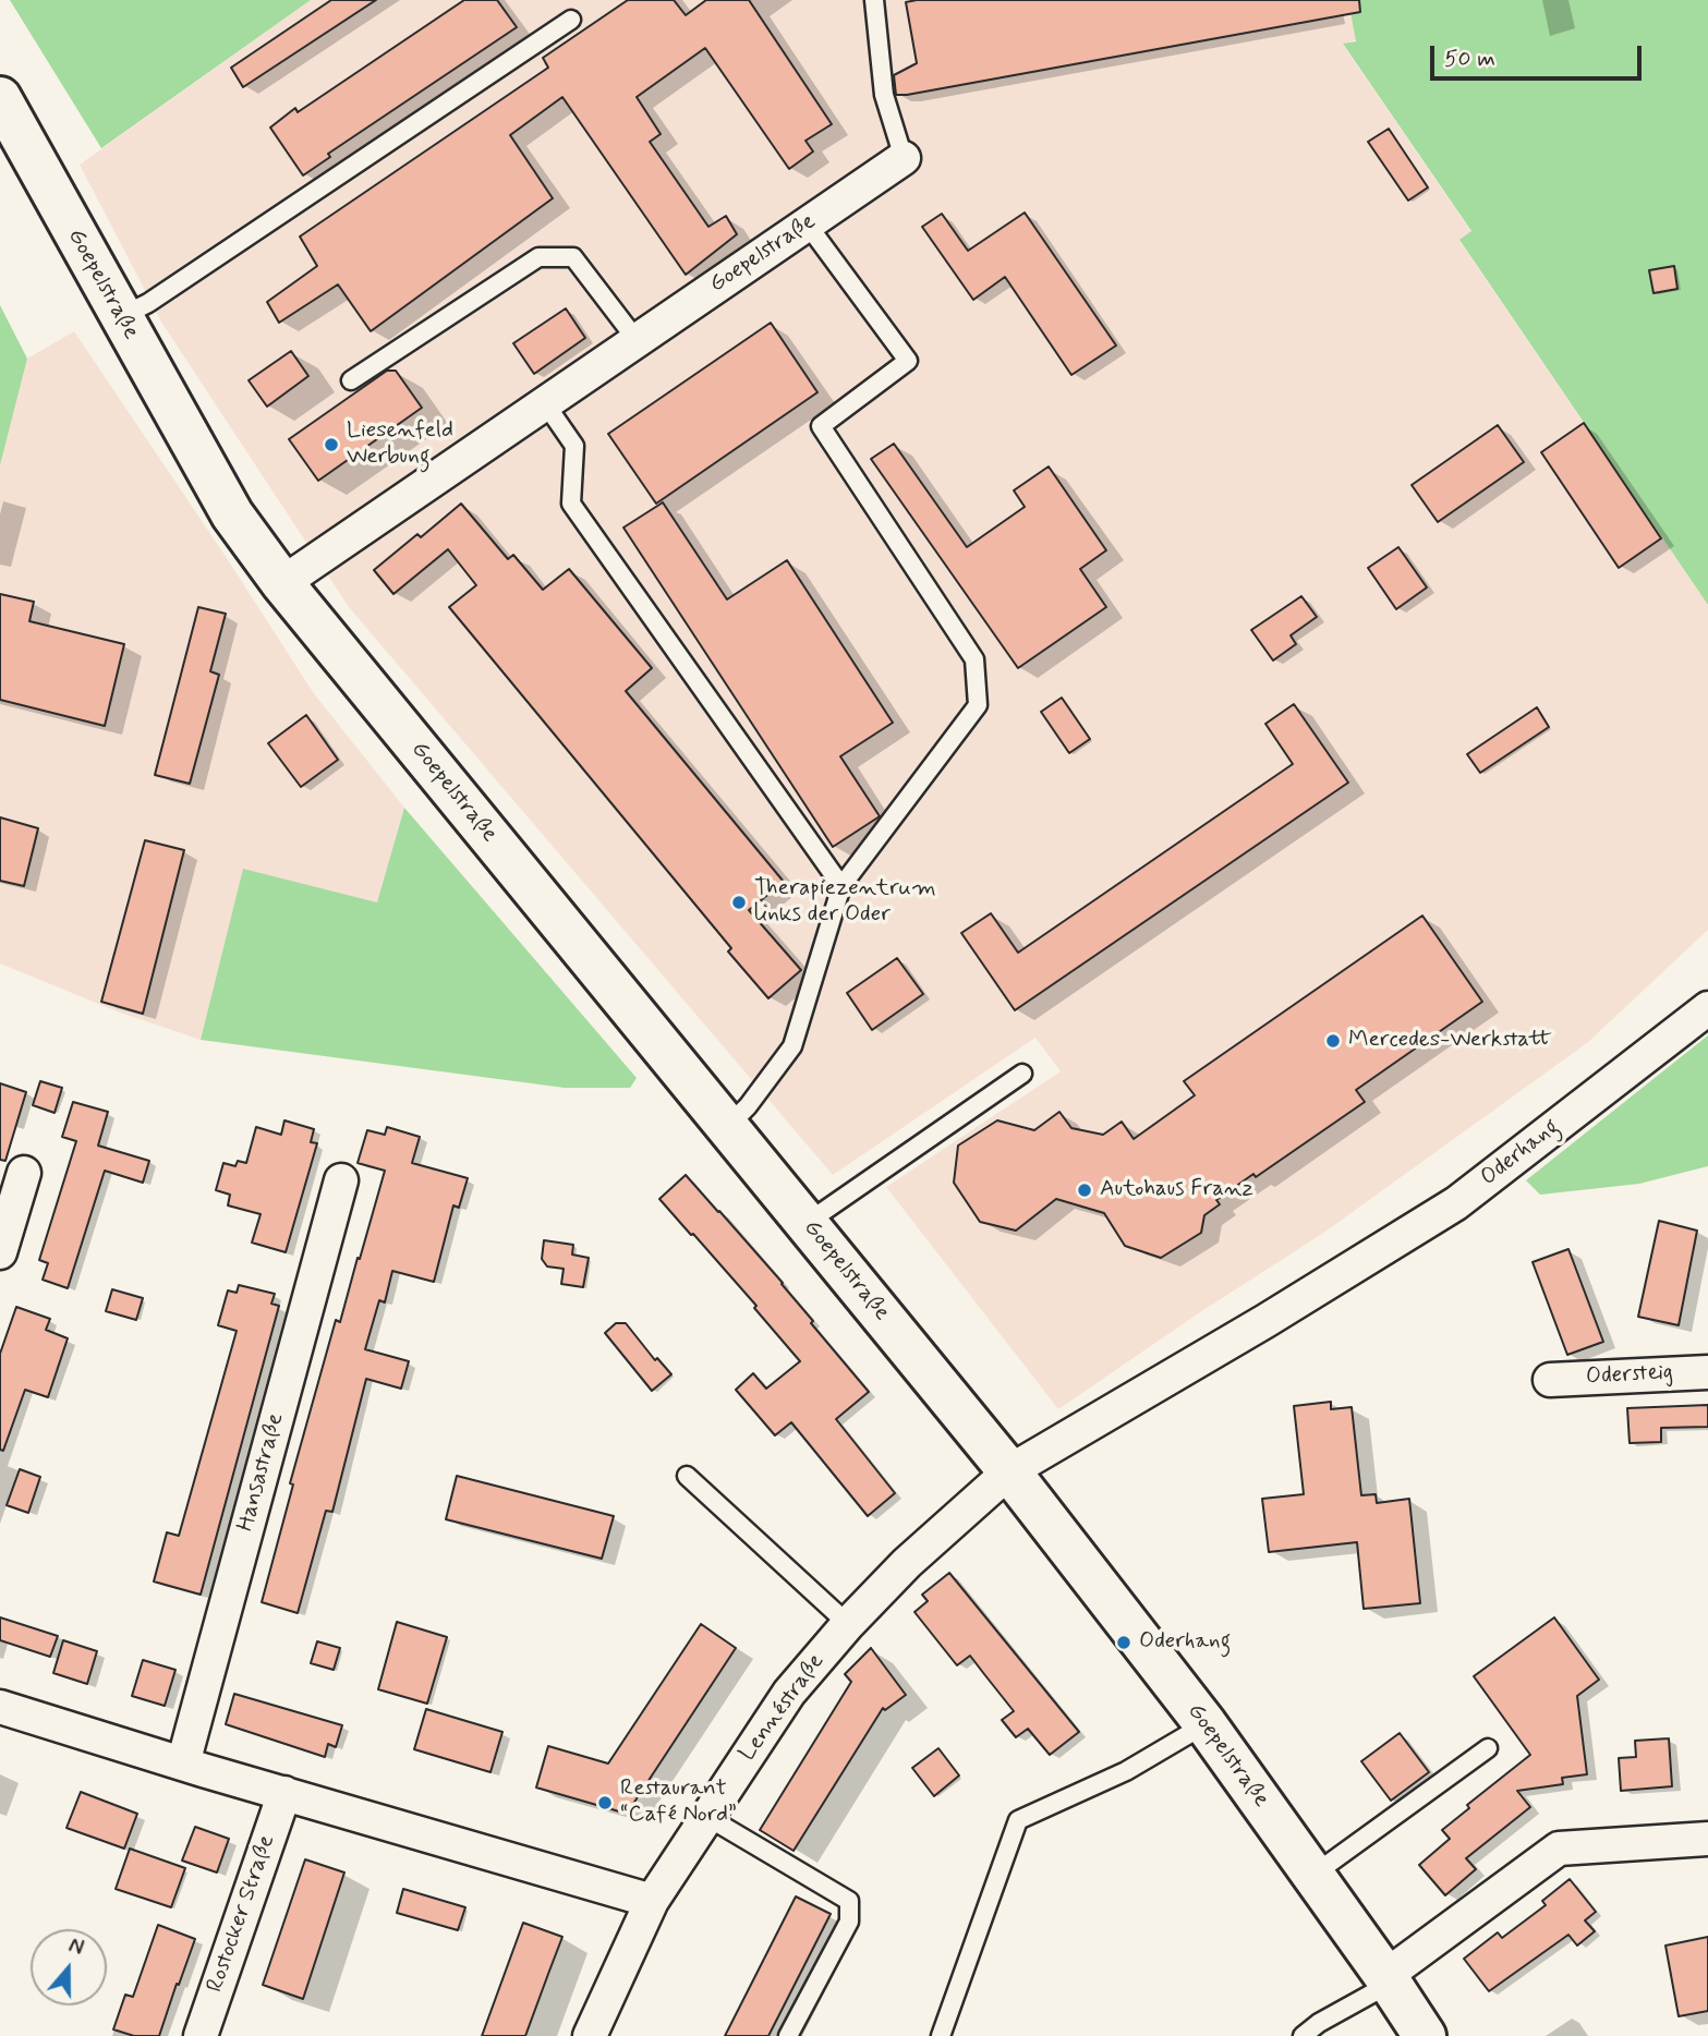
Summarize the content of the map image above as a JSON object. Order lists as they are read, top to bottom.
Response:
{
  "streets": {
    "street": [
      "Goepelstraße",
      "Oderhang",
      "Odersteig",
      "Hansastraße",
      "Lennéstraße",
      "Rostocker Straße"
    ]
  },
  "crossings": [
    ["Goepelstraße", "Oderhang"],
    ["Goepelstraße", "Lennéstraße"],
    ["Oderhang", "Lennéstraße"]
  ],
  "places": [
    "Liesenfeld Werbung",
    "Therapiezentrum links der Oder",
    "Mercedes-Werkstatt",
    "Autohaus Franz",
    "Oderhang",
    "Restaurant “Café Nord”"
  ],
  "scale_bar": "50 m",
  "north": "top"
}
